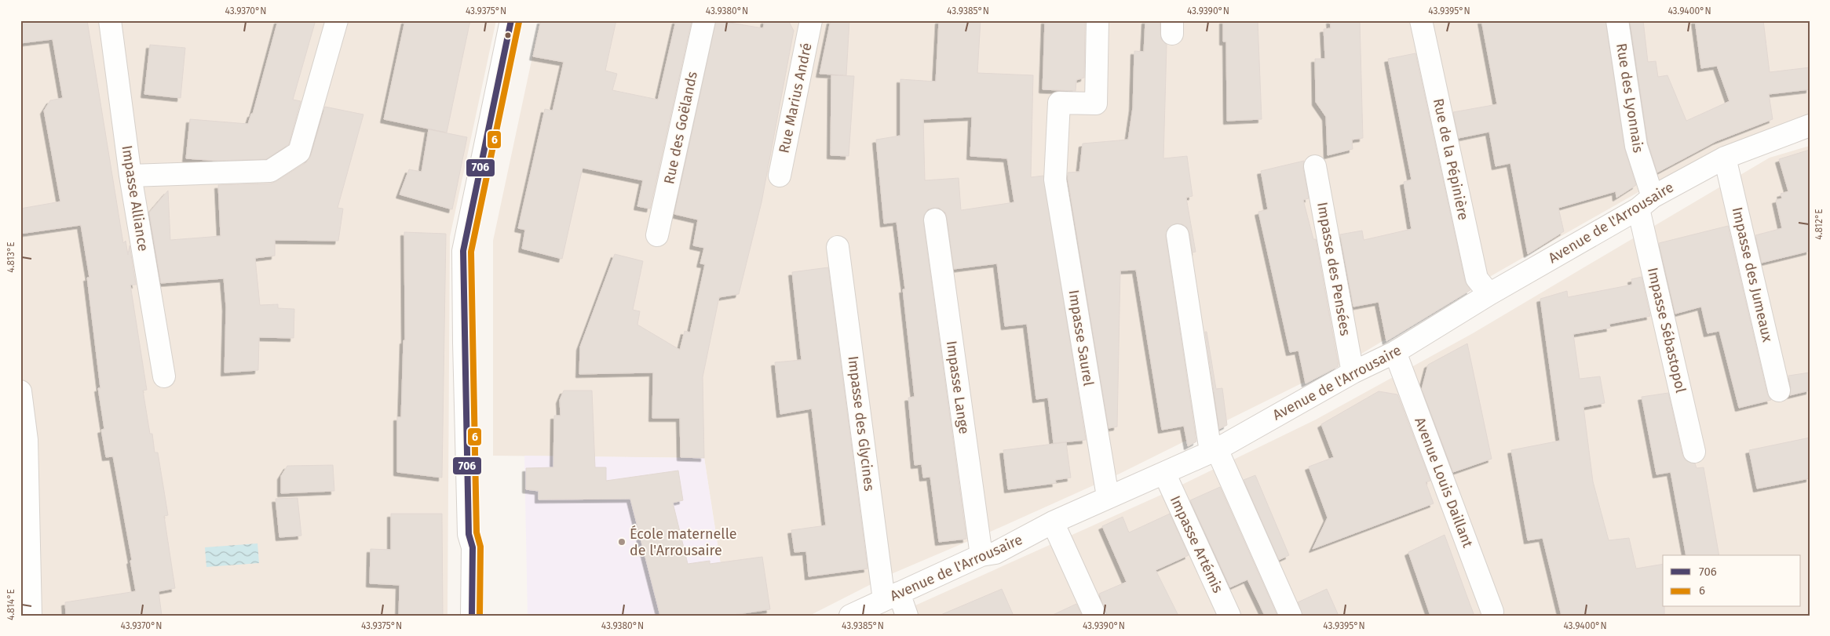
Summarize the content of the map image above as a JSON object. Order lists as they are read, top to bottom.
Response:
{
  "streets": {
    "street": [
      "Rue Marius André",
      "Rue des Lyonnais",
      "Rue des Goëlands",
      "Rue de la Pépinière",
      "Impasse Alliance",
      "Avenue de l'Arrousaire",
      "Impasse des Pensées",
      "Impasse des Jumeaux",
      "Impasse Sébastopol",
      "Impasse Saurel",
      "Impasse Lange",
      "Impasse des Glycines",
      "Avenue Louis Daillant",
      "Impasse Artémis"
    ]
  },
  "crossings": [
    ["Rue des Lyonnais", "Avenue de l'Arrousaire"],
    ["Rue des Lyonnais", "Impasse Sébastopol"],
    ["Rue de la Pépinière", "Avenue de l'Arrousaire"],
    ["Avenue de l'Arrousaire", "Impasse des Pensées"],
    ["Avenue de l'Arrousaire", "Impasse des Jumeaux"],
    ["Avenue de l'Arrousaire", "Impasse Sébastopol"],
    ["Avenue de l'Arrousaire", "Impasse Saurel"],
    ["Avenue de l'Arrousaire", "Impasse Lange"],
    ["Avenue de l'Arrousaire", "Impasse des Glycines"],
    ["Avenue de l'Arrousaire", "Avenue Louis Daillant"],
    ["Avenue de l'Arrousaire", "Impasse Artémis"]
  ],
  "places": ["École maternelle de l'Arrousaire"],
  "lines": ["transit line 706", "transit line 6"],
  "legend": ["706", "6"],
  "coordinates": [
    "43.9370°N",
    "43.9375°N",
    "43.9380°N",
    "43.9385°N",
    "43.9390°N",
    "43.9395°N",
    "43.9400°N",
    "4.812°E",
    "4.813°E",
    "4.814°E"
  ]
}
